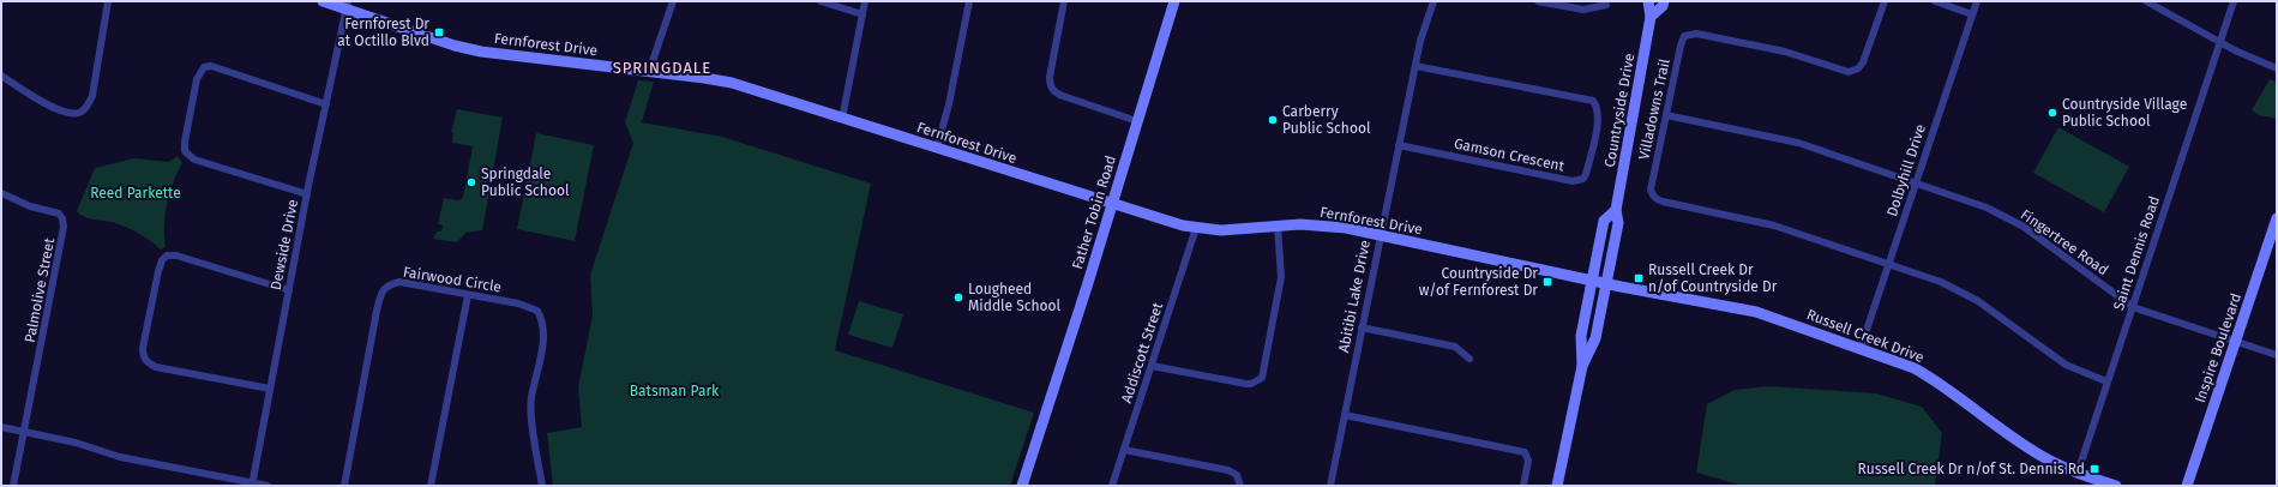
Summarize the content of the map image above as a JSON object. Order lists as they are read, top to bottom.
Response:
{
  "streets": {
    "street": [
      "Fernforest Drive",
      "Villadowns Trail",
      "Countryside Drive",
      "Gamson Crescent",
      "Dolbyhill Drive",
      "Father Tobin Road",
      "Fingertree Road",
      "Dewside Drive",
      "Saint Dennis Road",
      "Fairwood Circle",
      "Palmolive Street",
      "Abitibi Lake Drive",
      "Russell Creek Drive",
      "Inspire Boulevard",
      "Addiscott Street"
    ]
  },
  "crossings": [
    ["Fernforest Drive", "Countryside Drive"],
    ["Fernforest Drive", "Father Tobin Road"],
    ["Fernforest Drive", "Dewside Drive"],
    ["Fernforest Drive", "Abitibi Lake Drive"],
    ["Fernforest Drive", "Russell Creek Drive"],
    ["Fernforest Drive", "Addiscott Street"],
    ["Villadowns Trail", "Dolbyhill Drive"],
    ["Villadowns Trail", "Fingertree Road"],
    ["Villadowns Trail", "Saint Dennis Road"],
    ["Countryside Drive", "Russell Creek Drive"],
    ["Gamson Crescent", "Abitibi Lake Drive"],
    ["Dolbyhill Drive", "Fingertree Road"],
    ["Dolbyhill Drive", "Russell Creek Drive"],
    ["Fingertree Road", "Saint Dennis Road"],
    ["Fingertree Road", "Inspire Boulevard"],
    ["Saint Dennis Road", "Russell Creek Drive"]
  ],
  "districts": ["SPRINGDALE"],
  "parks": ["Reed Parkette", "Batsman Park"],
  "places": {
    "transit": [
      "Fernforest Dr at Octillo Blvd",
      "Russell Creek Dr n/of Countryside Dr",
      "Countryside Dr w/of Fernforest Dr",
      "Russell Creek Dr n/of St. Dennis Rd"
    ],
    "other": [
      "Countryside Village Public School",
      "Carberry Public School",
      "Springdale Public School",
      "Lougheed Middle School"
    ]
  }
}
